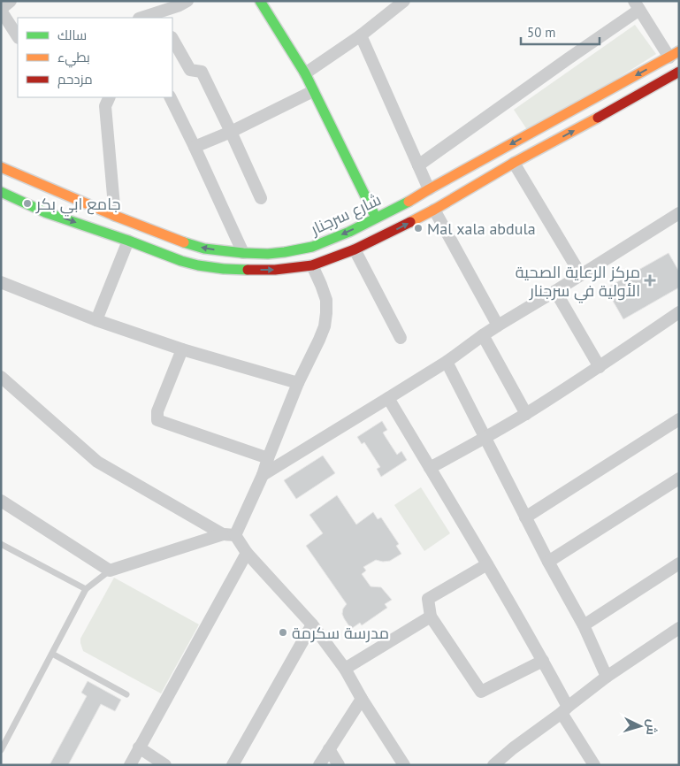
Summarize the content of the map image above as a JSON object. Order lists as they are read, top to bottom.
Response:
{
  "streets": {
    "street": ["شارع سرجنار"]
  },
  "places": {
    "other": ["جامع ابي بكر", "Mal xala abdula", "مدرسة سكرمة"],
    "health": ["مركز الرعاية الصحية الأولية في سرجنار"]
  },
  "legend": ["سالك", "بطيء", "مزدحم"],
  "scale_bar": "50 m",
  "north": "right"
}
